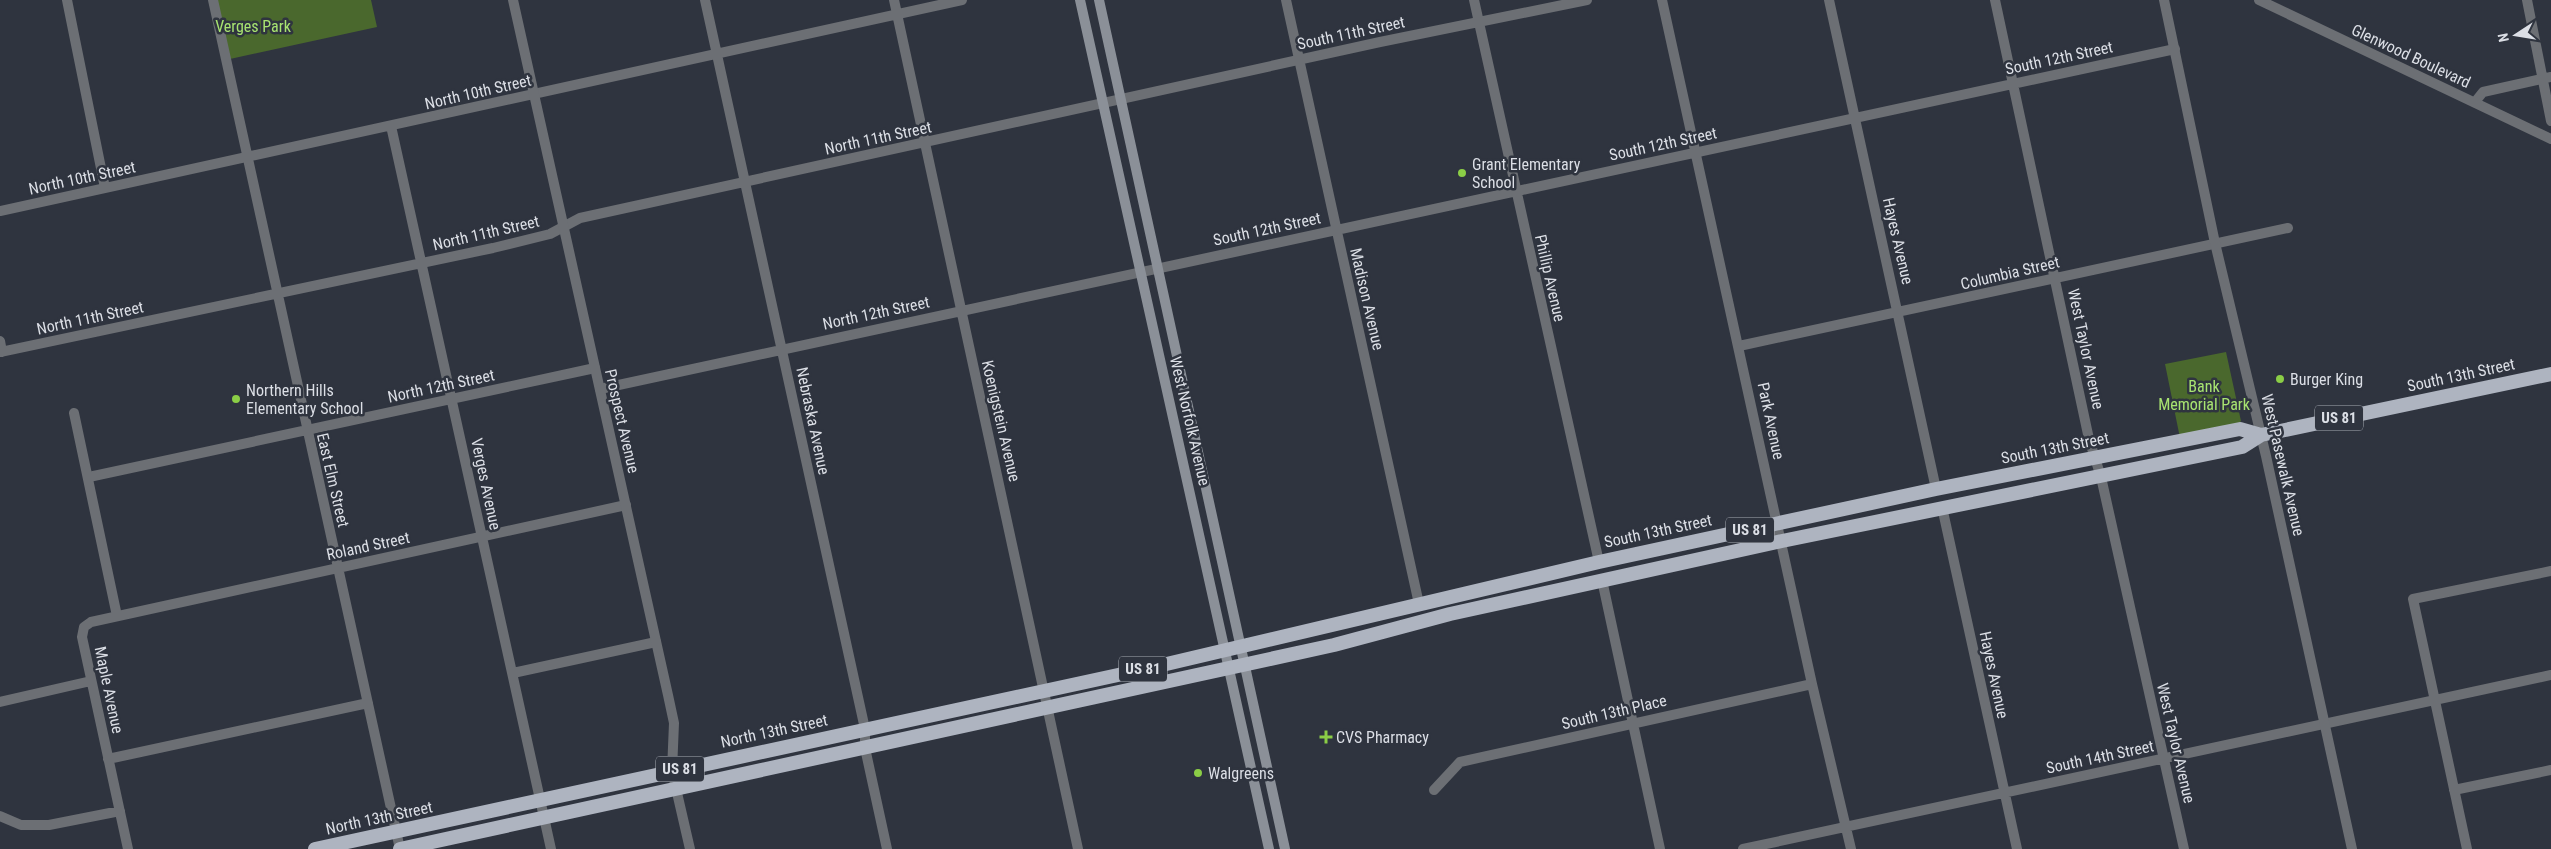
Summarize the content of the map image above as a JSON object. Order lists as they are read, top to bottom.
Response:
{
  "streets": {
    "highway": ["South 13th Street", "US 81", "North 13th Street"],
    "main road": ["West Norfolk Avenue"],
    "street": [
      "South 11th Street",
      "Glenwood Boulevard",
      "South 12th Street",
      "North 10th Street",
      "North 11th Street",
      "Hayes Avenue",
      "Columbia Street",
      "Phillip Avenue",
      "Madison Avenue",
      "North 12th Street",
      "West Taylor Avenue",
      "Prospect Avenue",
      "Nebraska Avenue",
      "Koenigstein Avenue",
      "Park Avenue",
      "West Pasewalk Avenue",
      "East Elm Street",
      "Verges Avenue",
      "Roland Street",
      "Maple Avenue",
      "South 13th Place",
      "South 14th Street"
    ]
  },
  "crossings": [
    ["South 11th Street", "North 11th Street"],
    ["South 11th Street", "Phillip Avenue"],
    ["South 11th Street", "Madison Avenue"],
    ["South 11th Street", "West Norfolk Avenue"],
    ["South 12th Street", "Hayes Avenue"],
    ["South 12th Street", "Phillip Avenue"],
    ["South 12th Street", "Madison Avenue"],
    ["South 12th Street", "North 12th Street"],
    ["South 12th Street", "West Taylor Avenue"],
    ["South 12th Street", "West Norfolk Avenue"],
    ["South 12th Street", "Park Avenue"],
    ["South 12th Street", "West Pasewalk Avenue"],
    ["North 10th Street", "Prospect Avenue"],
    ["North 10th Street", "Nebraska Avenue"],
    ["North 10th Street", "Koenigstein Avenue"],
    ["North 10th Street", "East Elm Street"],
    ["North 10th Street", "Verges Avenue"],
    ["North 11th Street", "Prospect Avenue"],
    ["North 11th Street", "Nebraska Avenue"],
    ["North 11th Street", "Koenigstein Avenue"],
    ["North 11th Street", "West Norfolk Avenue"],
    ["North 11th Street", "East Elm Street"],
    ["North 11th Street", "Verges Avenue"],
    ["Hayes Avenue", "Columbia Street"],
    ["Hayes Avenue", "South 13th Street"],
    ["Hayes Avenue", "South 14th Street"],
    ["Columbia Street", "West Taylor Avenue"],
    ["Columbia Street", "Park Avenue"],
    ["Columbia Street", "West Pasewalk Avenue"],
    ["Phillip Avenue", "South 13th Street"],
    ["Madison Avenue", "South 13th Street"],
    ["North 12th Street", "Prospect Avenue"],
    ["North 12th Street", "Nebraska Avenue"],
    ["North 12th Street", "Koenigstein Avenue"],
    ["North 12th Street", "West Norfolk Avenue"],
    ["North 12th Street", "East Elm Street"],
    ["North 12th Street", "Verges Avenue"],
    ["West Taylor Avenue", "South 13th Street"],
    ["West Taylor Avenue", "South 14th Street"],
    ["South 13th Street", "US 81"],
    ["South 13th Street", "West Norfolk Avenue"],
    ["South 13th Street", "Park Avenue"],
    ["South 13th Street", "West Pasewalk Avenue"],
    ["South 13th Street", "North 13th Street"],
    ["US 81", "Prospect Avenue"],
    ["US 81", "Nebraska Avenue"],
    ["US 81", "Koenigstein Avenue"],
    ["US 81", "West Norfolk Avenue"],
    ["US 81", "East Elm Street"],
    ["US 81", "Verges Avenue"],
    ["Prospect Avenue", "Roland Street"],
    ["Prospect Avenue", "North 13th Street"],
    ["Nebraska Avenue", "North 13th Street"],
    ["Koenigstein Avenue", "North 13th Street"],
    ["West Norfolk Avenue", "North 13th Street"],
    ["Park Avenue", "South 13th Place"],
    ["Park Avenue", "South 14th Street"],
    ["West Pasewalk Avenue", "South 14th Street"],
    ["East Elm Street", "Roland Street"],
    ["East Elm Street", "North 13th Street"],
    ["Verges Avenue", "Roland Street"],
    ["Verges Avenue", "North 13th Street"],
    ["Roland Street", "Maple Avenue"]
  ],
  "parks": ["Verges Park", "Bank Memorial Park"],
  "places": {
    "other": [
      "Grant Elementary School",
      "Burger King",
      "Northern Hills Elementary School",
      "Walgreens"
    ],
    "health": ["CVS Pharmacy"]
  },
  "north": "left"
}
